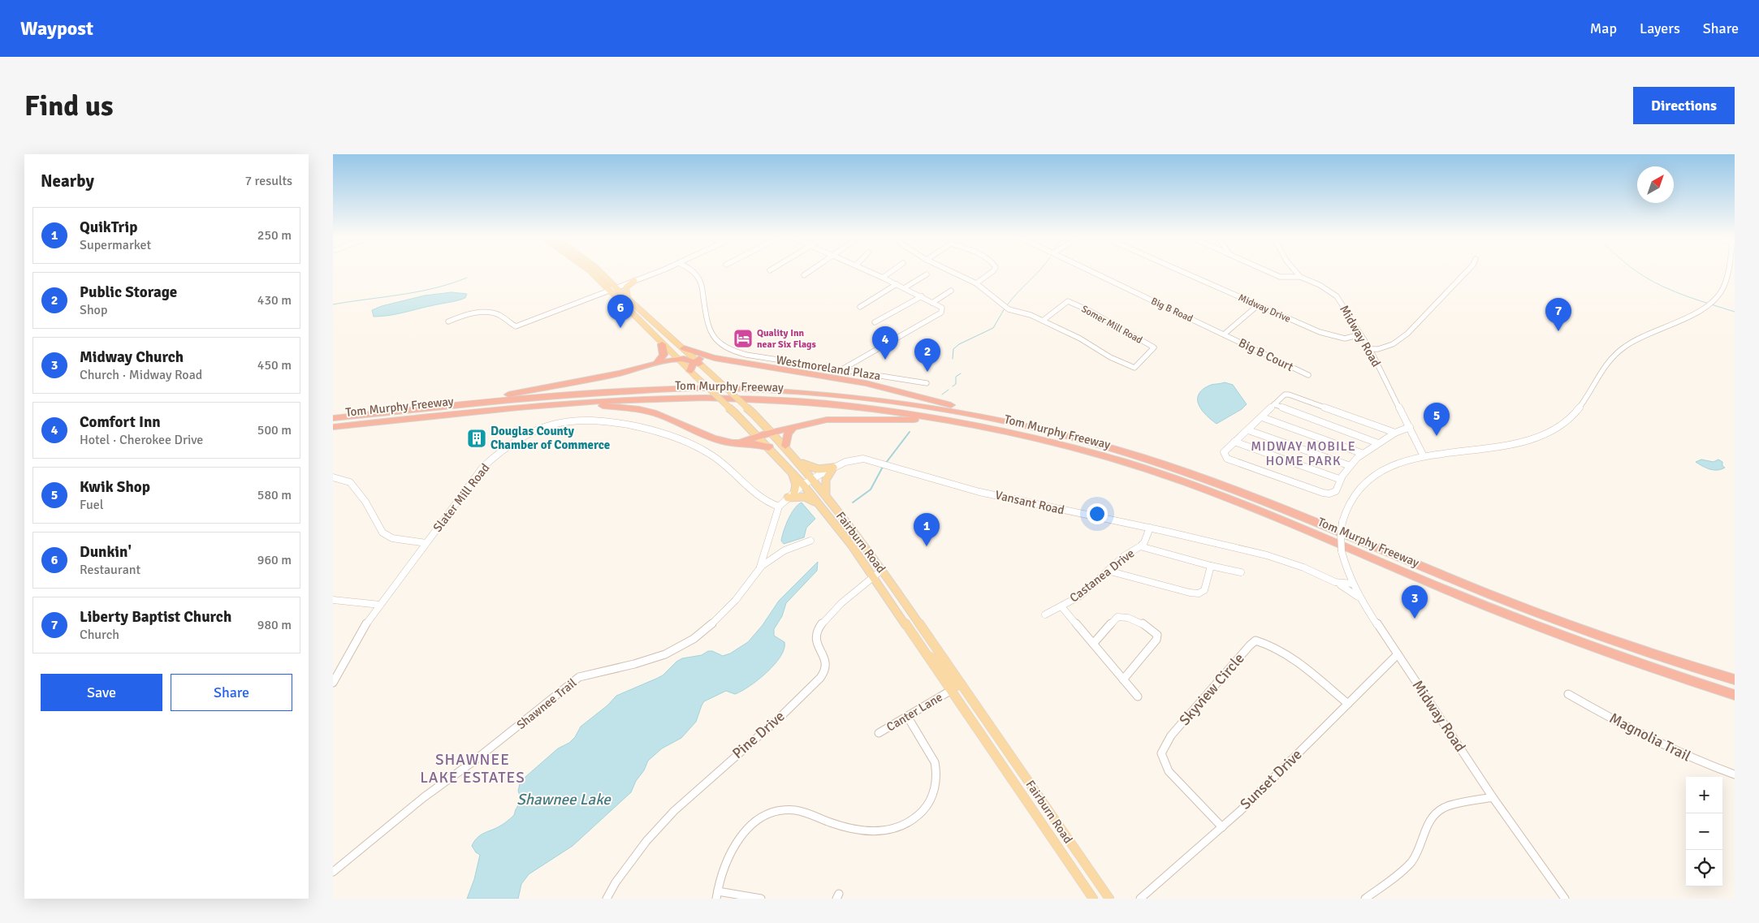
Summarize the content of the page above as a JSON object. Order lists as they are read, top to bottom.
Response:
{
  "streets": {
    "highway": ["Tom Murphy Freeway"],
    "main road": ["Fairburn Road"],
    "street": [
      "Midway Drive",
      "Big B Road",
      "Somer Mill Road",
      "Midway Road",
      "Big B Court",
      "Westmoreland Plaza",
      "Slater Mill Road",
      "Vansant Road",
      "Castanea Drive",
      "Skyview Circle",
      "Shawnee Trail",
      "Canter Lane",
      "Pine Drive",
      "Magnolia Trail",
      "Sunset Drive"
    ]
  },
  "crossings": [
    ["Midway Drive", "Midway Road"],
    ["Big B Road", "Big B Court"],
    ["Midway Road", "Vansant Road"],
    ["Midway Road", "Sunset Drive"],
    ["Slater Mill Road", "Vansant Road"],
    ["Vansant Road", "Fairburn Road"],
    ["Vansant Road", "Castanea Drive"],
    ["Vansant Road", "Shawnee Trail"],
    ["Fairburn Road", "Canter Lane"],
    ["Fairburn Road", "Pine Drive"],
    ["Skyview Circle", "Sunset Drive"]
  ],
  "districts": ["MIDWAY MOBILE HOME PARK", "SHAWNEE LAKE ESTATES"],
  "water": ["Shawnee Lake"],
  "places": {
    "hotel": ["Quality Inn near Six Flags"],
    "building": ["Douglas County Chamber of Commerce"]
  },
  "north": "top right",
  "page": {
    "header": "Waypost",
    "nav": ["Map", "Layers", "Share"],
    "buttons": [
      "Directions",
      ["Save", "Share"]
    ],
    "title": "Find us",
    "heading": ["Nearby", "7 results"],
    "list": [
      {
        "mark": "1",
        "name": "QuikTrip",
        "note": "Supermarket",
        "value": "250 m"
      },
      {
        "mark": "2",
        "name": "Public Storage",
        "note": "Shop",
        "value": "430 m"
      },
      {
        "mark": "3",
        "name": "Midway Church",
        "note": "Church · Midway Road",
        "value": "450 m"
      },
      {
        "mark": "4",
        "name": "Comfort Inn",
        "note": "Hotel · Cherokee Drive",
        "value": "500 m"
      },
      {
        "mark": "5",
        "name": "Kwik Shop",
        "note": "Fuel",
        "value": "580 m"
      },
      {
        "mark": "6",
        "name": "Dunkin'",
        "note": "Restaurant",
        "value": "960 m"
      },
      {
        "mark": "7",
        "name": "Liberty Baptist Church",
        "note": "Church",
        "value": "980 m"
      }
    ],
    "pins": [
      "6",
      "7",
      "4",
      "2",
      "5",
      "1",
      "3"
    ],
    "map_buttons": ["+", "−"]
  }
}
